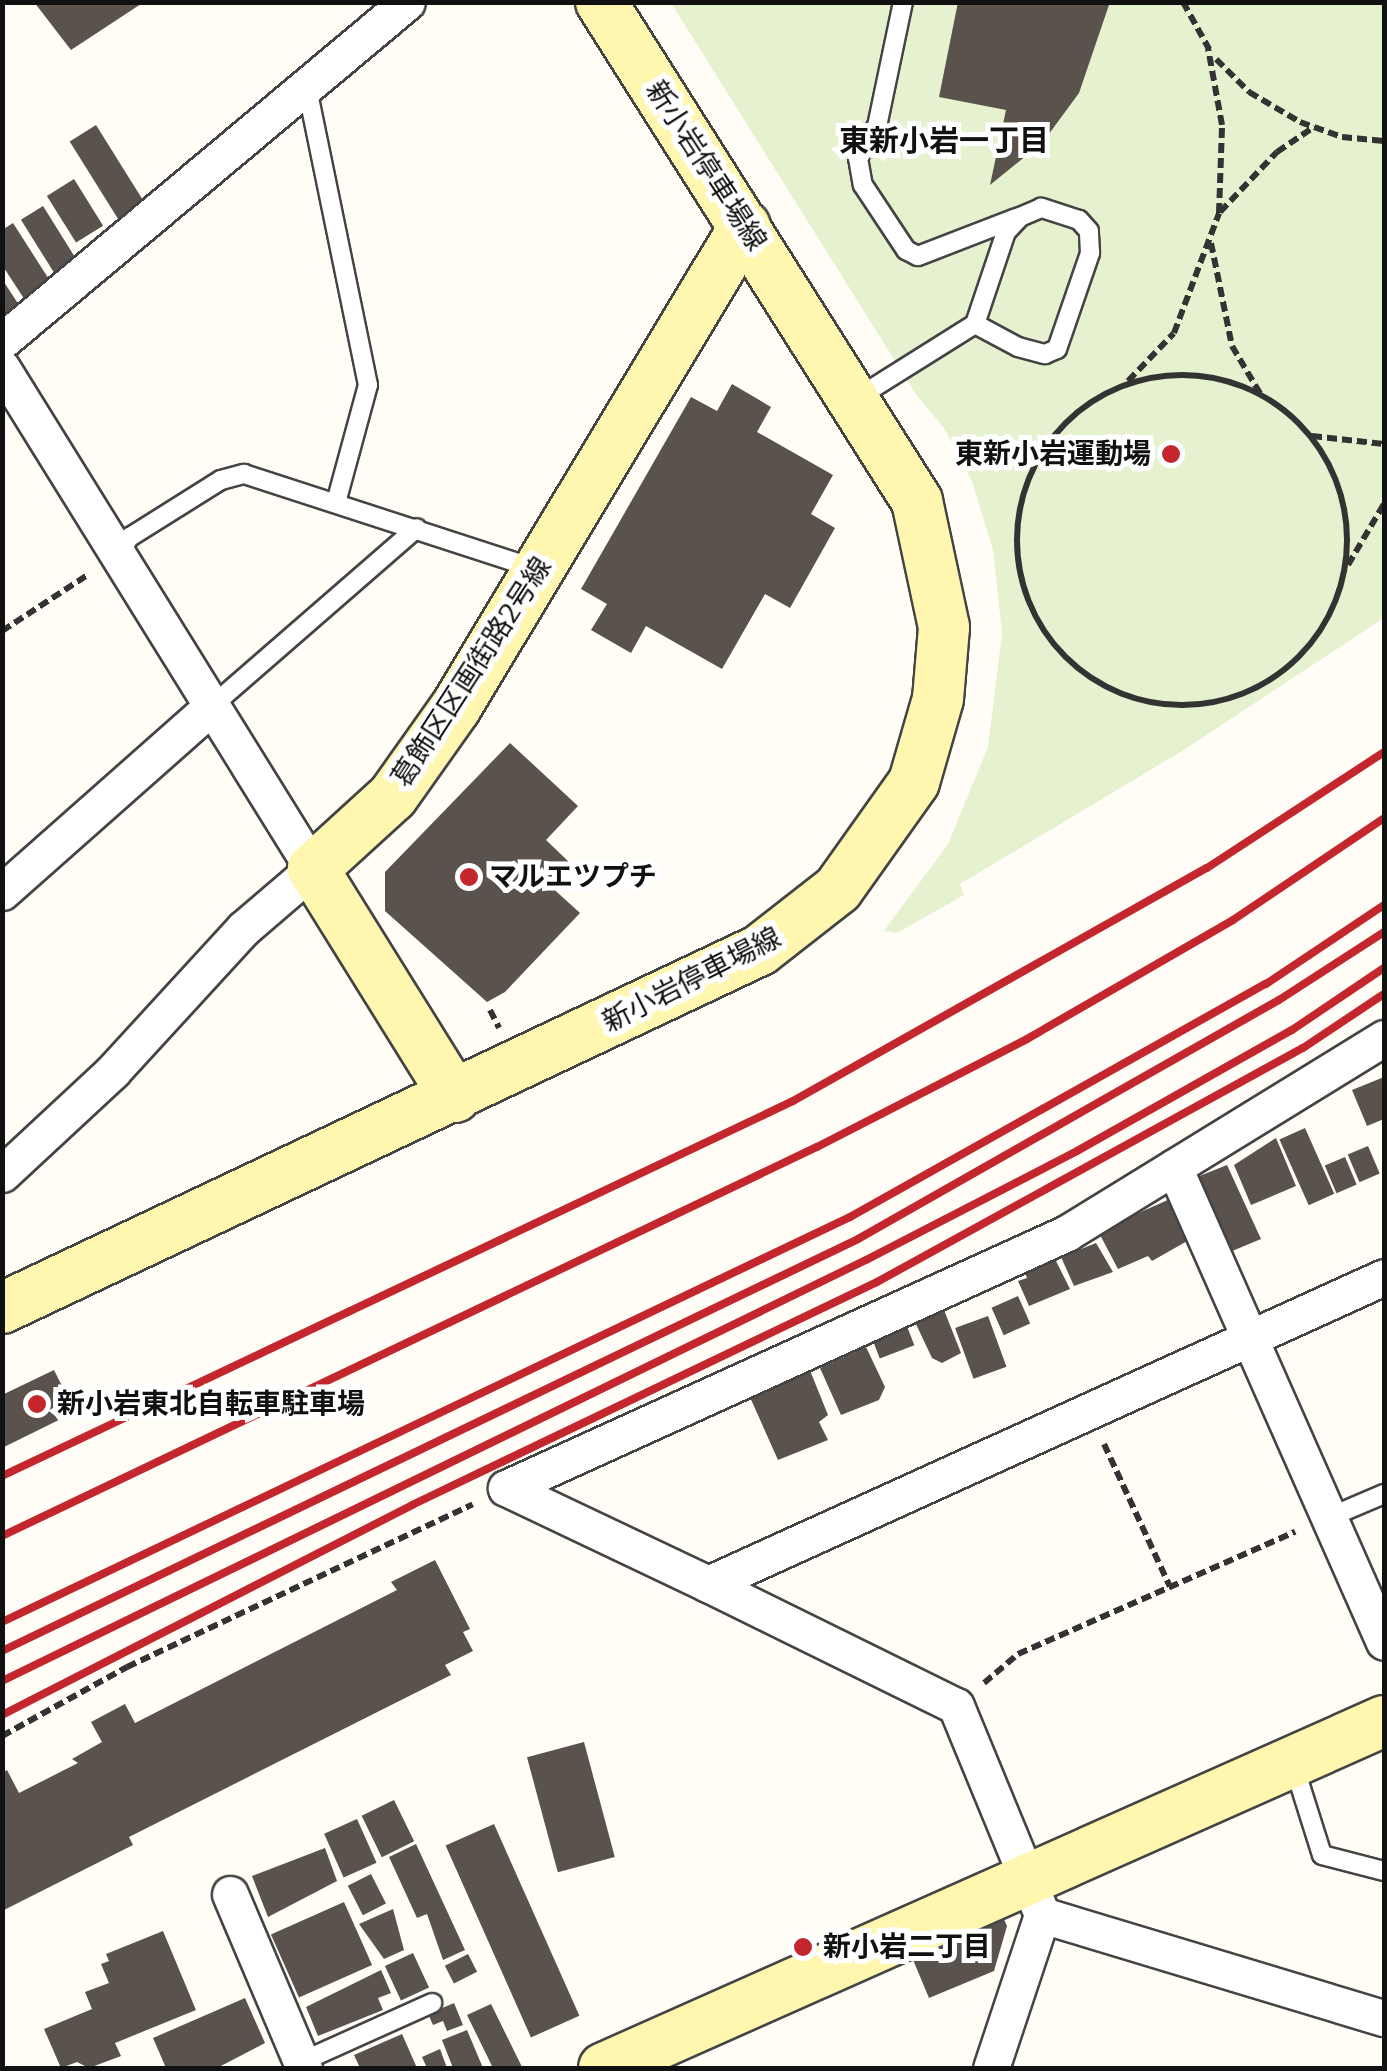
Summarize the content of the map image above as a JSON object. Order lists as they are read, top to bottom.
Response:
{
  "streets": {
    "street": ["新小岩停車場線", "葛飾区区画街路2号線"]
  },
  "crossings": [
    ["新小岩停車場線", "葛飾区区画街路2号線"]
  ],
  "districts": ["東新小岩一丁目"],
  "places": [
    "東新小岩運動場",
    "マルエツプチ",
    "新小岩東北自転車駐車場",
    "新小岩二丁目"
  ]
}
